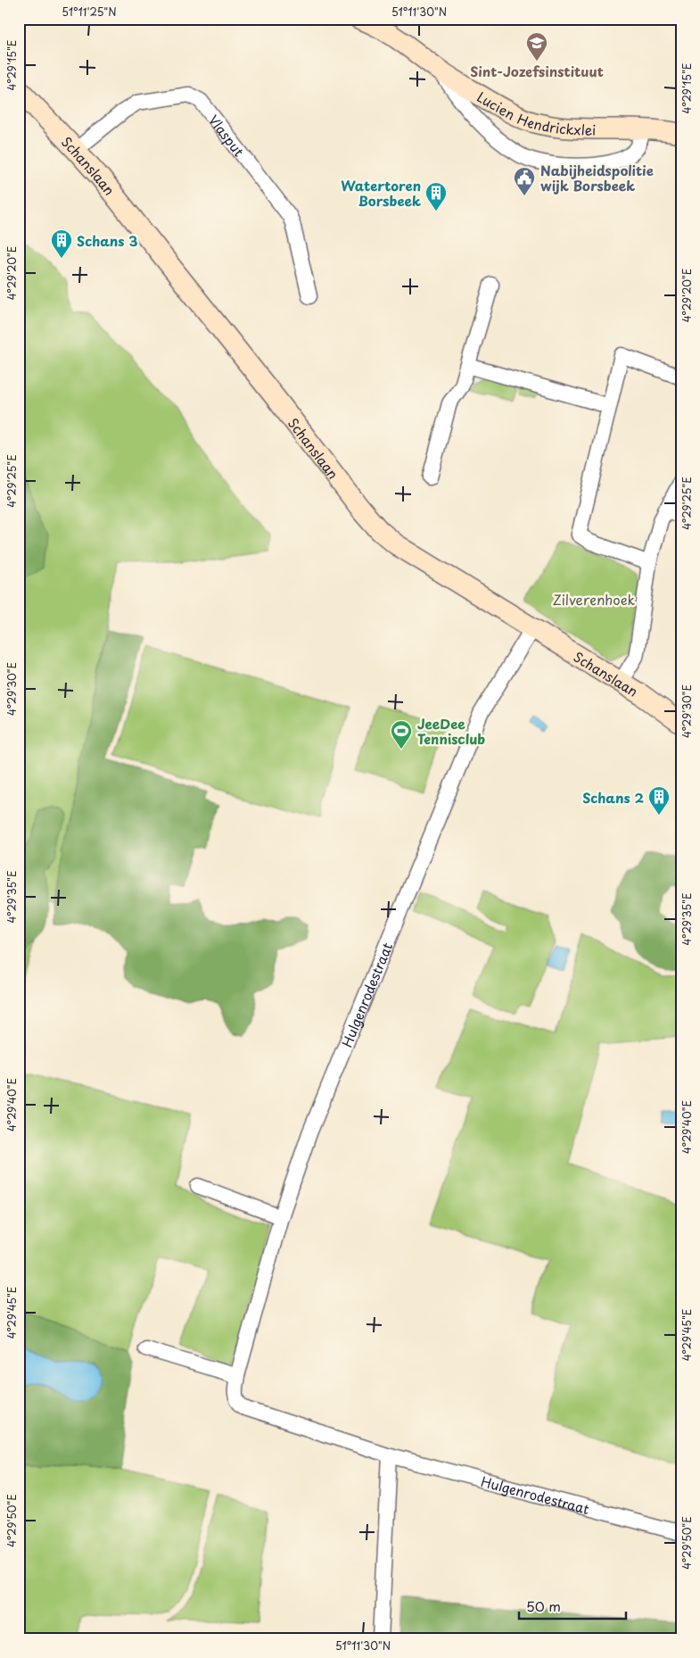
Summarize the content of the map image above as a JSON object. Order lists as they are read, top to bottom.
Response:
{
  "streets": {
    "street": [
      "Lucien Hendrickxlei",
      "Vlasput",
      "Schanslaan",
      "Hulgenrodestraat"
    ]
  },
  "crossings": [
    ["Vlasput", "Schanslaan"],
    ["Schanslaan", "Hulgenrodestraat"]
  ],
  "parks": ["Zilverenhoek"],
  "places": {
    "school or university": ["Sint-Jozefsinstituut"],
    "public building": ["Nabijheidspolitie wijk Borsbeek"],
    "building": ["Watertoren Borsbeek", "Schans 3", "Schans 2"],
    "sports": ["JeeDee Tennisclub"]
  },
  "scale_bar": "50 m",
  "coordinates": [
    "51°11'25\"N",
    "51°11'30\"N",
    "4°29'15\"E",
    "4°29'20\"E",
    "4°29'25\"E",
    "4°29'30\"E",
    "4°29'35\"E",
    "4°29'40\"E",
    "4°29'45\"E",
    "4°29'50\"E"
  ]
}
